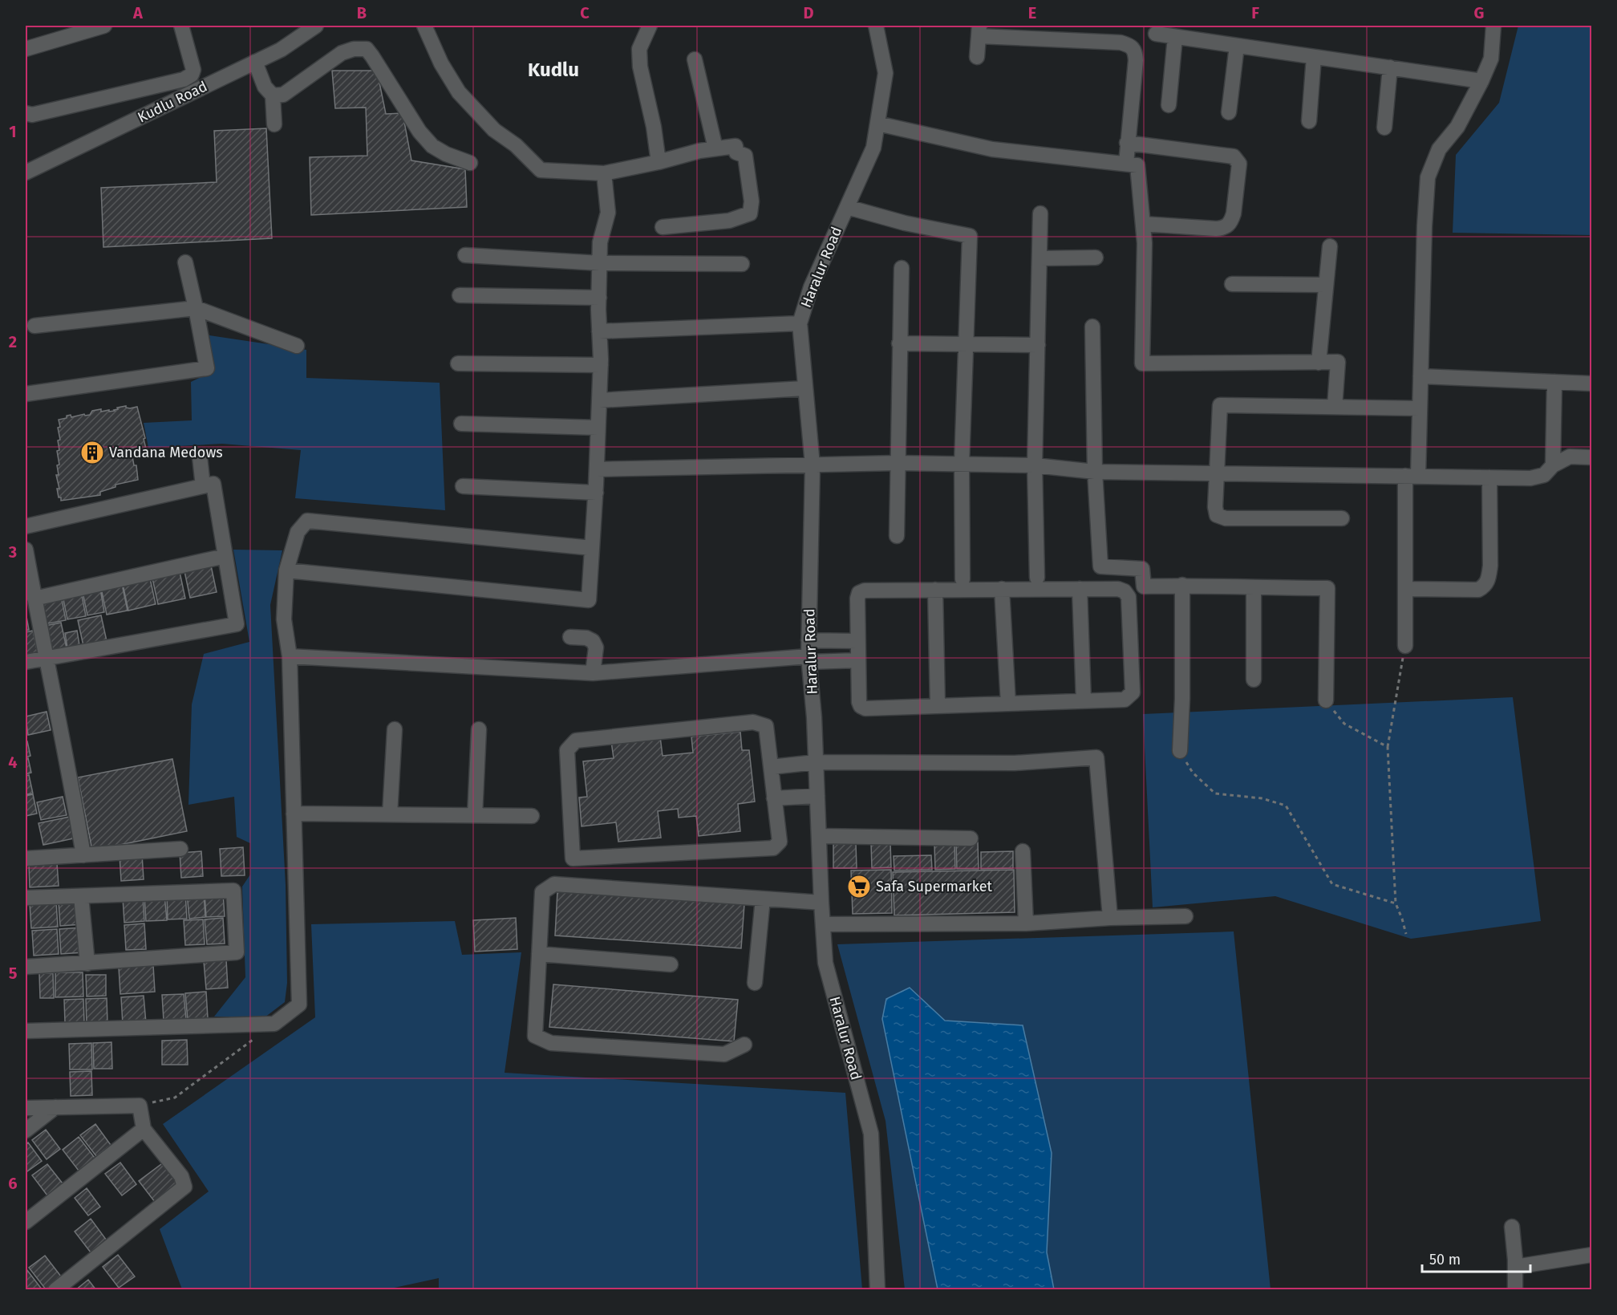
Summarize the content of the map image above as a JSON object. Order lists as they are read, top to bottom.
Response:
{
  "streets": {
    "street": ["Kudlu Road", "Haralur Road"]
  },
  "districts": ["Kudlu"],
  "places": {
    "building": ["Vandana Medows"],
    "supermarket": ["Safa Supermarket"]
  },
  "scale_bar": "50 m",
  "grid": {
    "columns": [
      "A",
      "B",
      "C",
      "D",
      "E",
      "F",
      "G"
    ],
    "rows": [
      "1",
      "2",
      "3",
      "4",
      "5",
      "6"
    ]
  }
}
